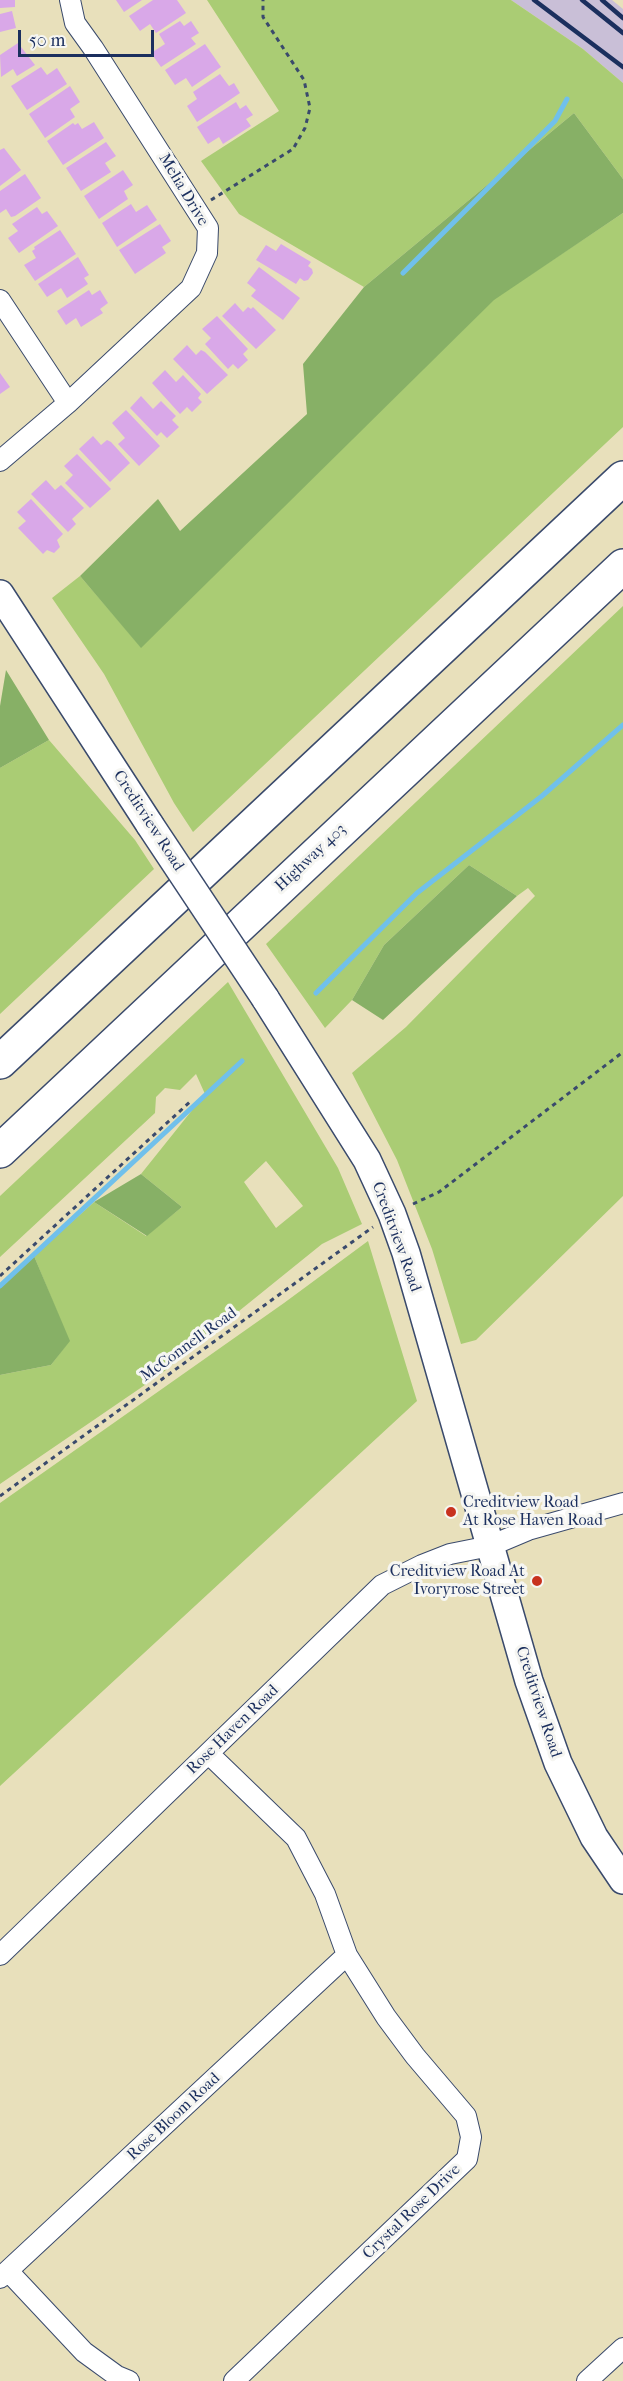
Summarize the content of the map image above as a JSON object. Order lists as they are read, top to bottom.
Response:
{
  "streets": {
    "highway": ["Highway 403"],
    "main road": ["Creditview Road"],
    "street": [
      "Melia Drive",
      "Rose Haven Road",
      "Rose Bloom Road",
      "Crystal Rose Drive"
    ],
    "path": ["McConnell Road"]
  },
  "crossings": [
    ["Creditview Road", "McConnell Road"],
    ["Creditview Road", "Rose Haven Road"],
    ["Rose Haven Road", "Crystal Rose Drive"],
    ["Rose Bloom Road", "Crystal Rose Drive"]
  ],
  "places": ["Creditview Road At Rose Haven Road", "Creditview Road At Ivoryrose Street"],
  "scale_bar": "50 m"
}
